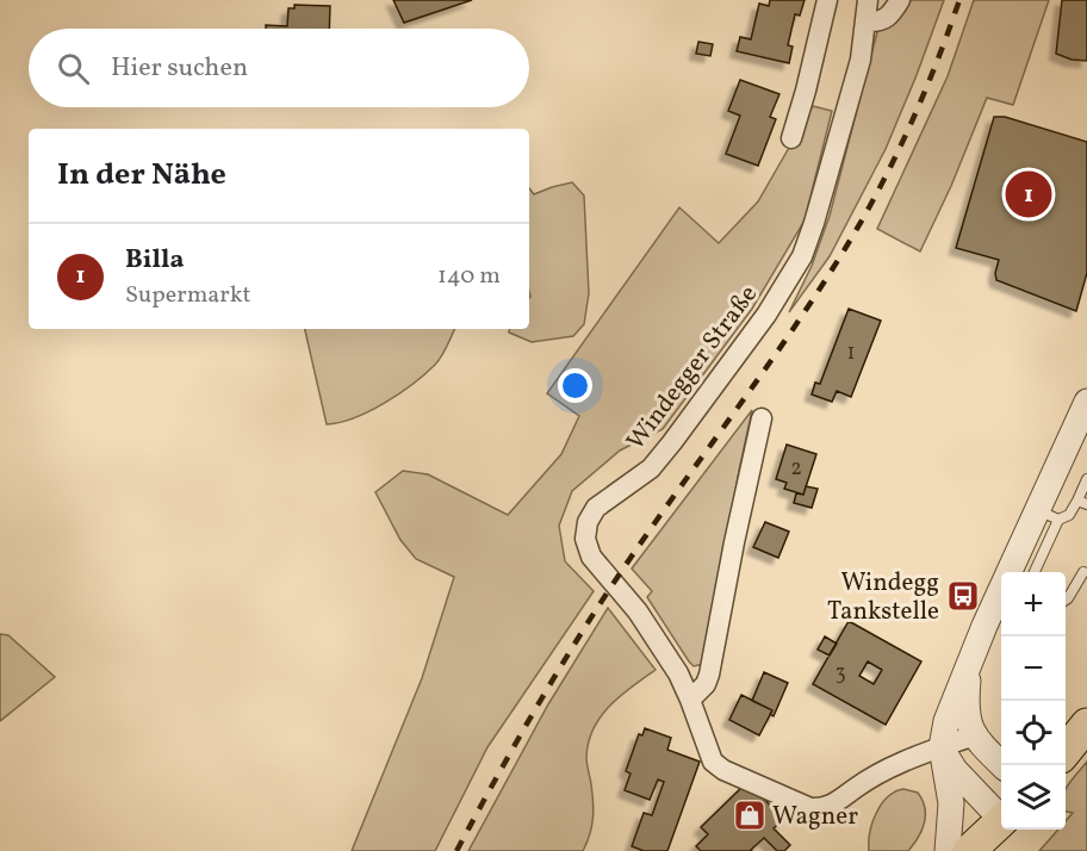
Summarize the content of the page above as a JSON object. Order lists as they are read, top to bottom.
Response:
{
  "streets": {
    "street": ["Windegger Straße"]
  },
  "places": {
    "bus stop": ["Windegg Tankstelle"],
    "shop": ["Wagner"]
  },
  "house_numbers": ["1", "2", "3"],
  "page": {
    "search": "Hier suchen",
    "heading": "In der Nähe",
    "pins": "1",
    "list": [
      {
        "mark": "1",
        "name": "Billa",
        "note": "Supermarkt",
        "value": "140 m"
      }
    ],
    "map_buttons": ["+", "−"]
  }
}
